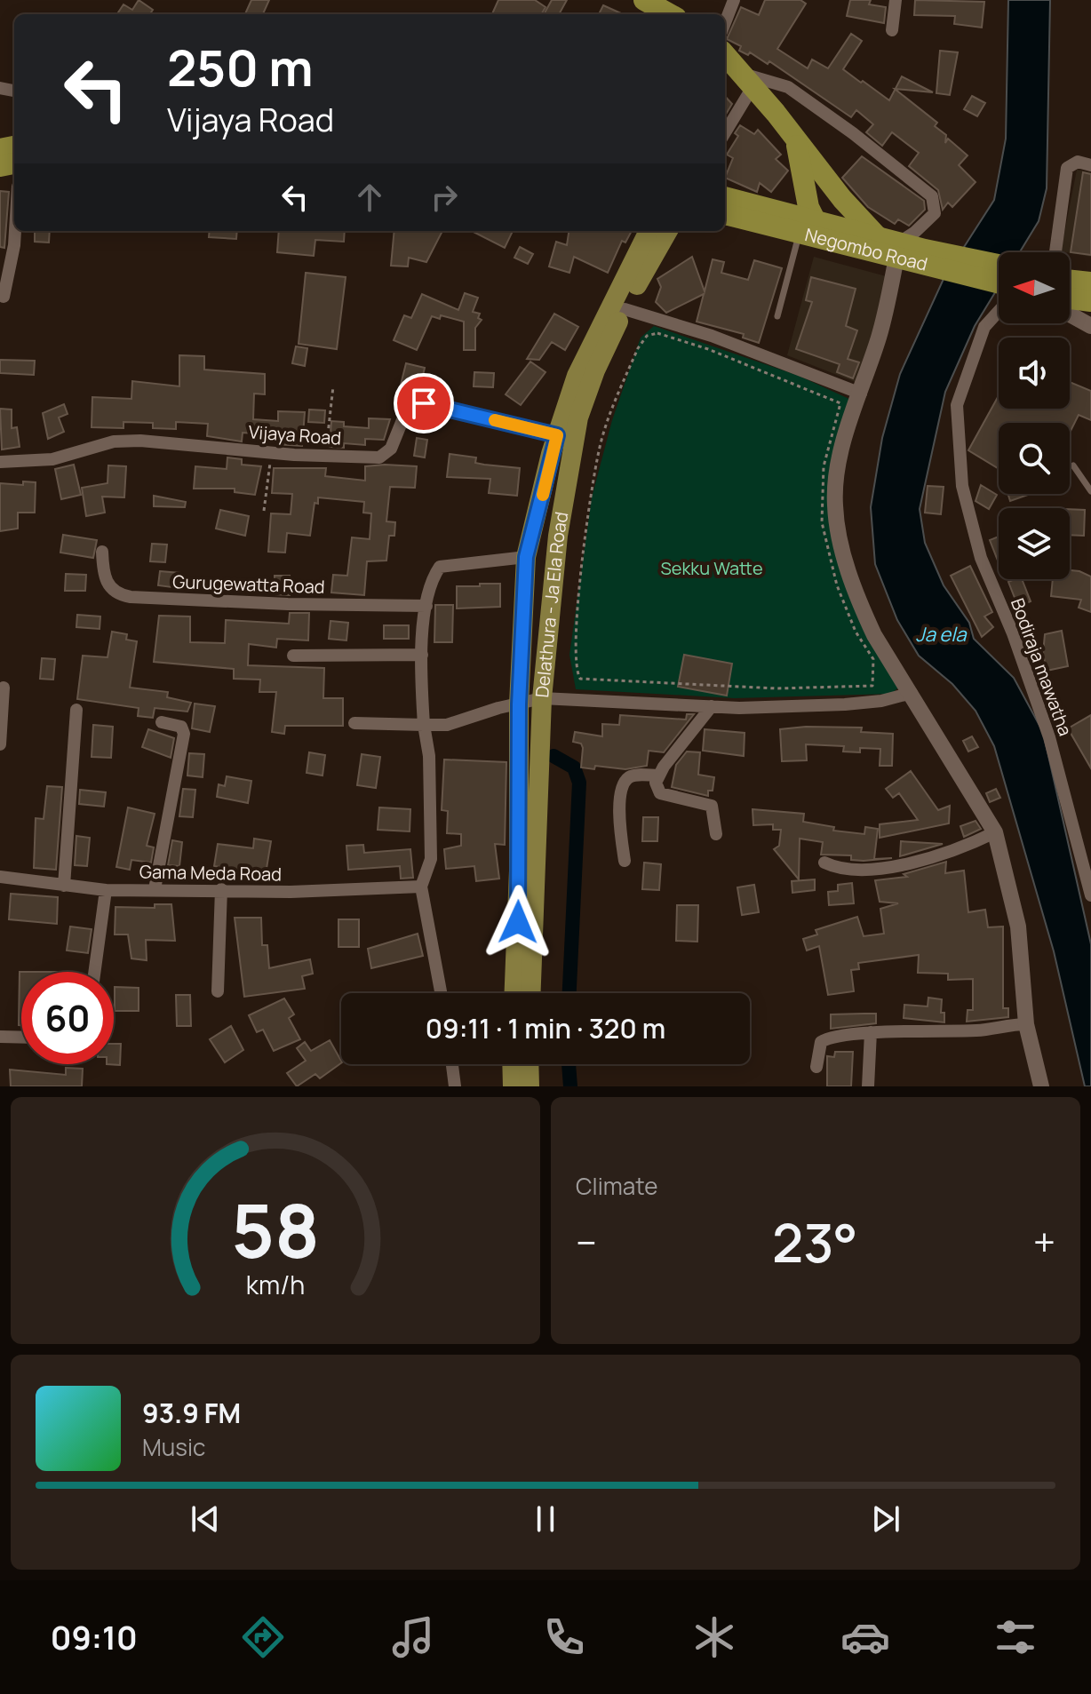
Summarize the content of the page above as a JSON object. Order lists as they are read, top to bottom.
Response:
{
  "streets": {
    "highway": ["Negombo Road"],
    "main road": ["Delathura - Ja Ela Road"],
    "street": [
      "Vijaya Road",
      "Gurugewatta Road",
      "Bodiraja mawatha",
      "Gama Meda Road"
    ]
  },
  "crossings": [
    ["Vijaya Road", "Delathura - Ja Ela Road"]
  ],
  "water": ["Ja ela"],
  "parks": ["Sekku Watte"],
  "north": "left",
  "page": {
    "turn": ["250 m", "Vijaya Road"],
    "limit": "60",
    "trip": "09:11 · 1 min · 320 m",
    "tile": "Climate",
    "heat": ["−", "23°", "+"],
    "song": ["93.9 FM", "Music"],
    "tabs": "09:10",
    "gauge": ["58", "km/h"]
  }
}
